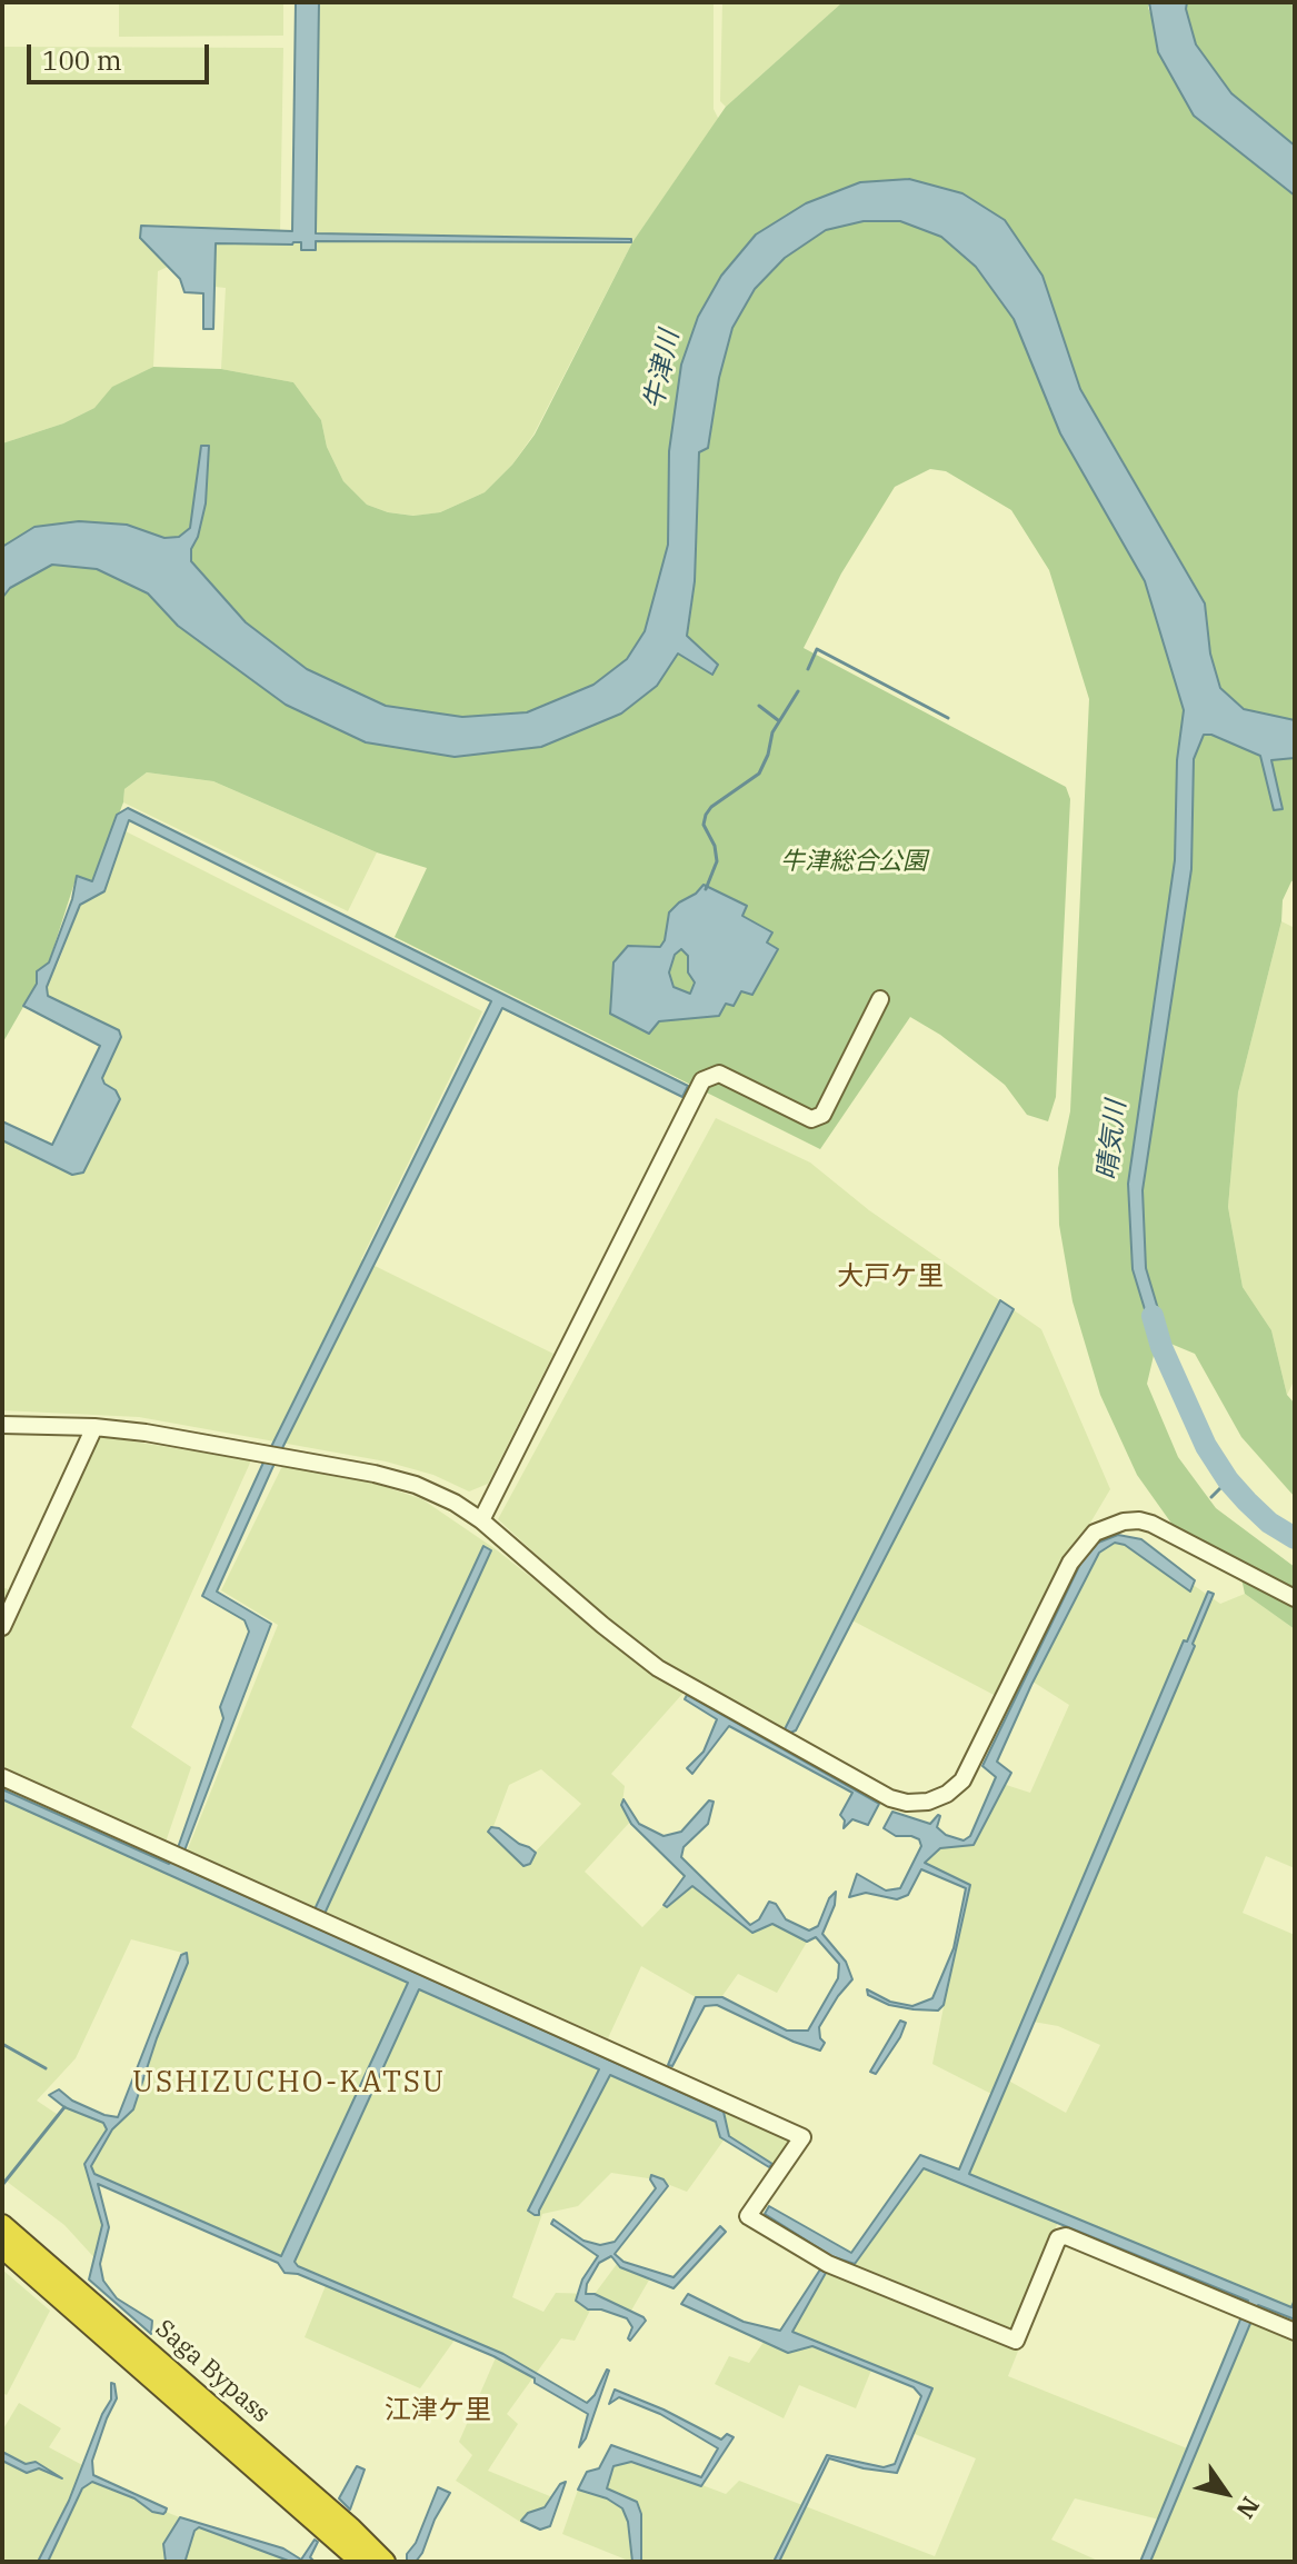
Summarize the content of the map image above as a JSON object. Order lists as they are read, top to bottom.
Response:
{
  "streets": {
    "highway": ["Saga Bypass"]
  },
  "districts": ["大戸ケ里", "USHIZUCHO-KATSU", "江津ケ里"],
  "water": ["牛津川", "晴気川"],
  "parks": ["牛津総合公園"],
  "scale_bar": "100 m",
  "north": "bottom right"
}
